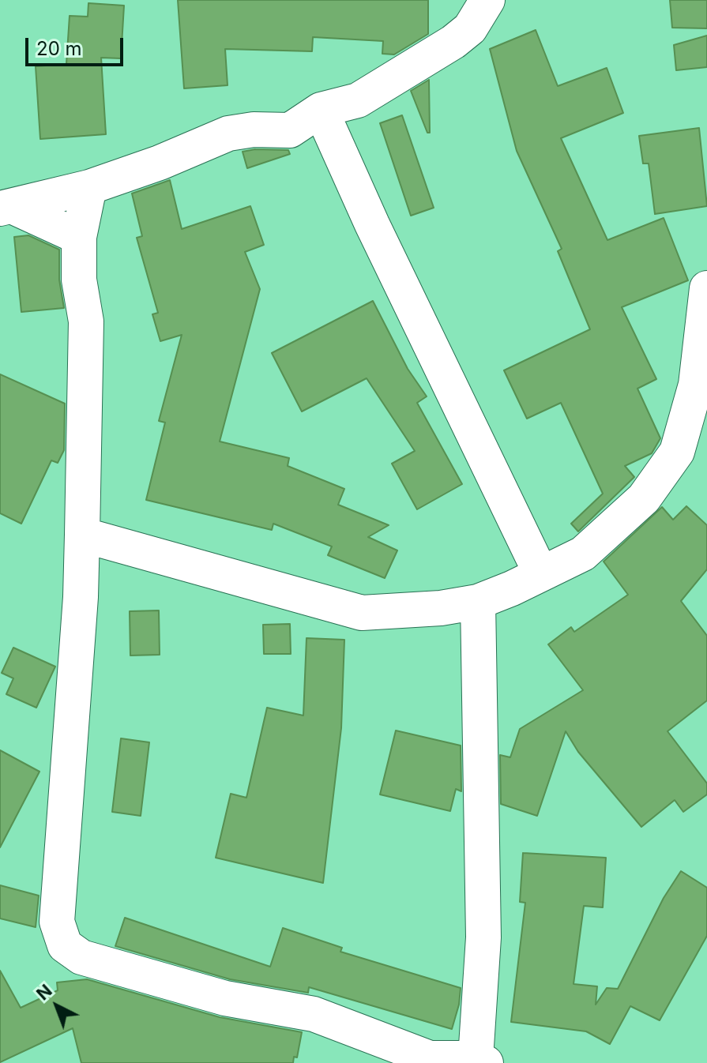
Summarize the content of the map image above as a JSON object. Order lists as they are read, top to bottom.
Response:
{
  "scale_bar": "20 m",
  "north": "top left"
}
